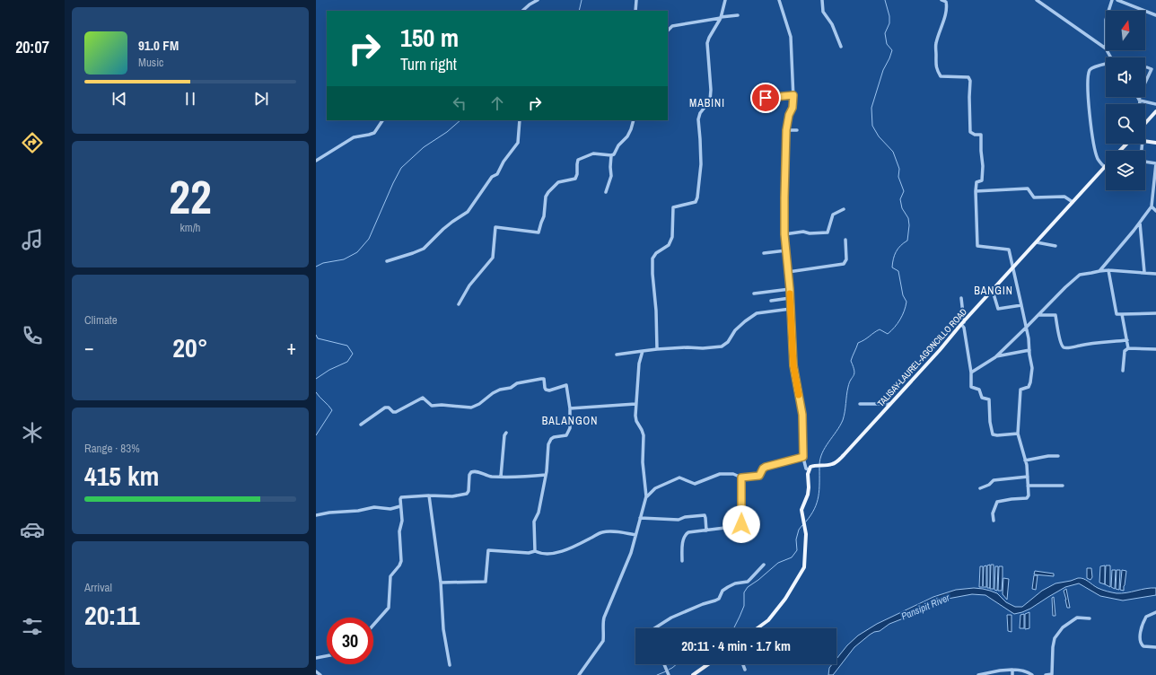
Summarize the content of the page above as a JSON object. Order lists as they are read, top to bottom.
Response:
{
  "streets": {
    "main road": ["TALISAY-LAUREL-AGONCILLO ROAD"]
  },
  "districts": ["MABINI", "BANGIN", "BALANGON"],
  "water": ["Pansipit River"],
  "north": "top",
  "page": {
    "tabs": "20:07",
    "turn": ["150 m", "Turn right"],
    "song": ["91.0 FM", "Music"],
    "tile": [
      ["22", "km/h"],
      "Climate",
      ["Range · 83%", "415 km"],
      ["Arrival", "20:11"]
    ],
    "heat": ["−", "20°", "+"],
    "limit": "30",
    "trip": "20:11 · 4 min · 1.7 km"
  }
}
